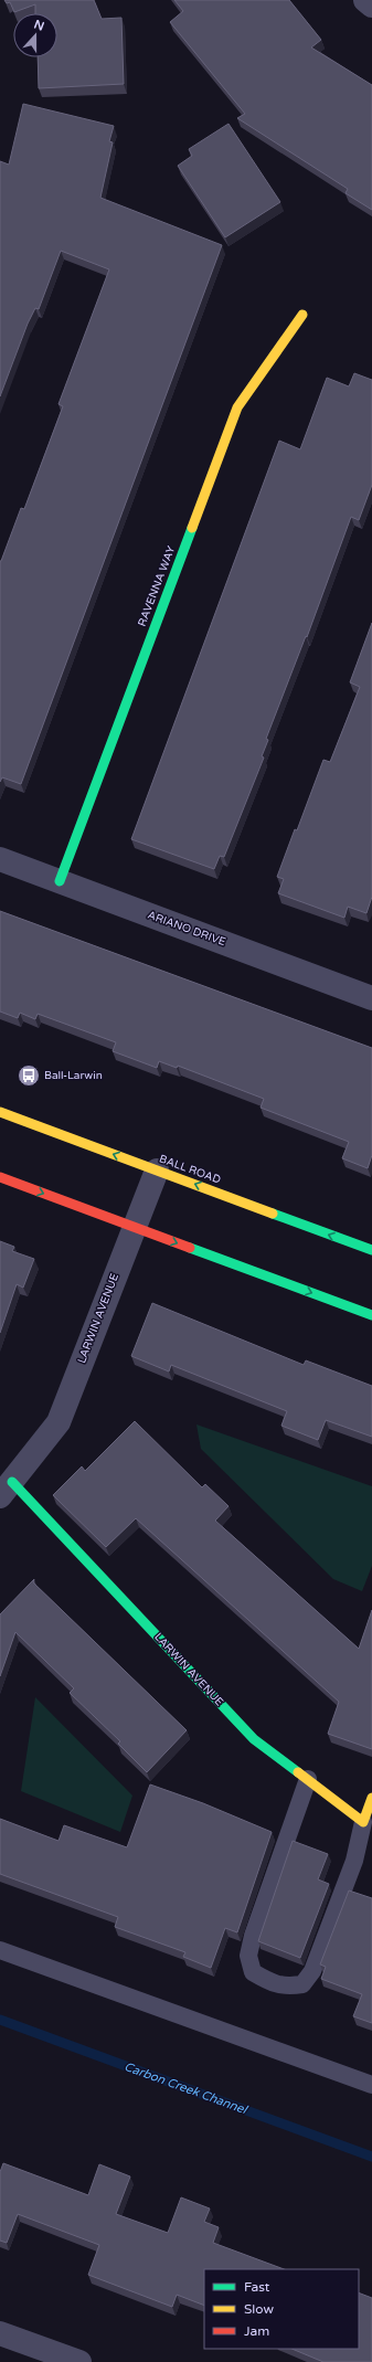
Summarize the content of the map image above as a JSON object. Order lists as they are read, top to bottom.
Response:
{
  "streets": {
    "street": [
      "RAVENNA WAY",
      "ARIANO DRIVE",
      "BALL ROAD",
      "LARWIN AVENUE"
    ]
  },
  "crossings": [
    ["RAVENNA WAY", "ARIANO DRIVE"],
    ["BALL ROAD", "LARWIN AVENUE"]
  ],
  "water": ["Carbon Creek Channel"],
  "places": {
    "bus stop": ["Ball-Larwin"]
  },
  "legend": ["Fast", "Slow", "Jam"],
  "north": "top"
}
